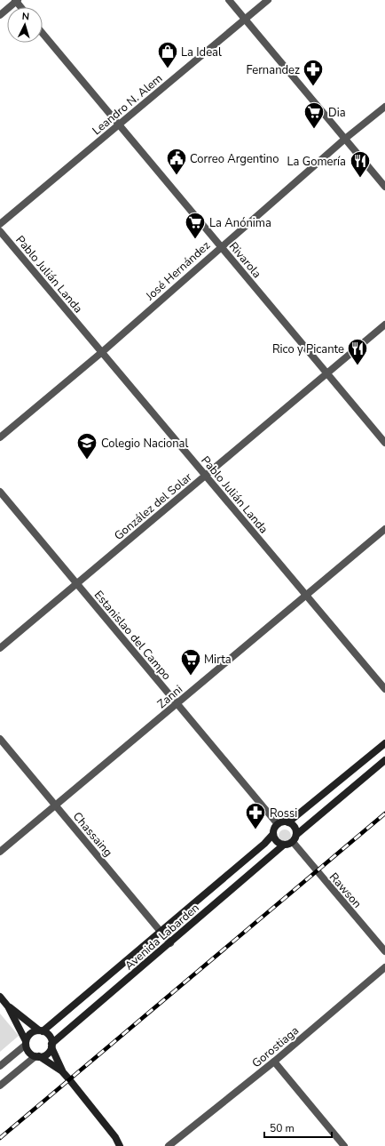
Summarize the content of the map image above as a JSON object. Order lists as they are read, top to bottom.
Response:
{
  "streets": {
    "main road": ["Avenida Labarden"],
    "street": [
      "Leandro N. Alem",
      "Rivarola",
      "José Hernández",
      "Pablo Julián Landa",
      "González del Solar",
      "Estanislao del Campo",
      "Zanni",
      "Chassaing",
      "Rawson",
      "Gorostiaga"
    ]
  },
  "crossings": [
    ["Leandro N. Alem", "Rivarola"],
    ["Rivarola", "José Hernández"],
    ["Rivarola", "González del Solar"],
    ["José Hernández", "Pablo Julián Landa"],
    ["Pablo Julián Landa", "González del Solar"],
    ["Pablo Julián Landa", "Zanni"],
    ["González del Solar", "Estanislao del Campo"],
    ["Estanislao del Campo", "Zanni"],
    ["Estanislao del Campo", "Rawson"],
    ["Estanislao del Campo", "Avenida Labarden"],
    ["Zanni", "Chassaing"],
    ["Chassaing", "Avenida Labarden"],
    ["Rawson", "Avenida Labarden"]
  ],
  "places": {
    "shop": ["La Ideal"],
    "pharmacy": ["Fernandez", "Rossi"],
    "supermarket": ["Dia", "La Anónima", "Mirta"],
    "public building": ["Correo Argentino"],
    "restaurant": ["La Gomería", "Rico y Picante"],
    "school or university": ["Colegio Nacional"]
  },
  "scale_bar": "50 m",
  "north": "top"
}
